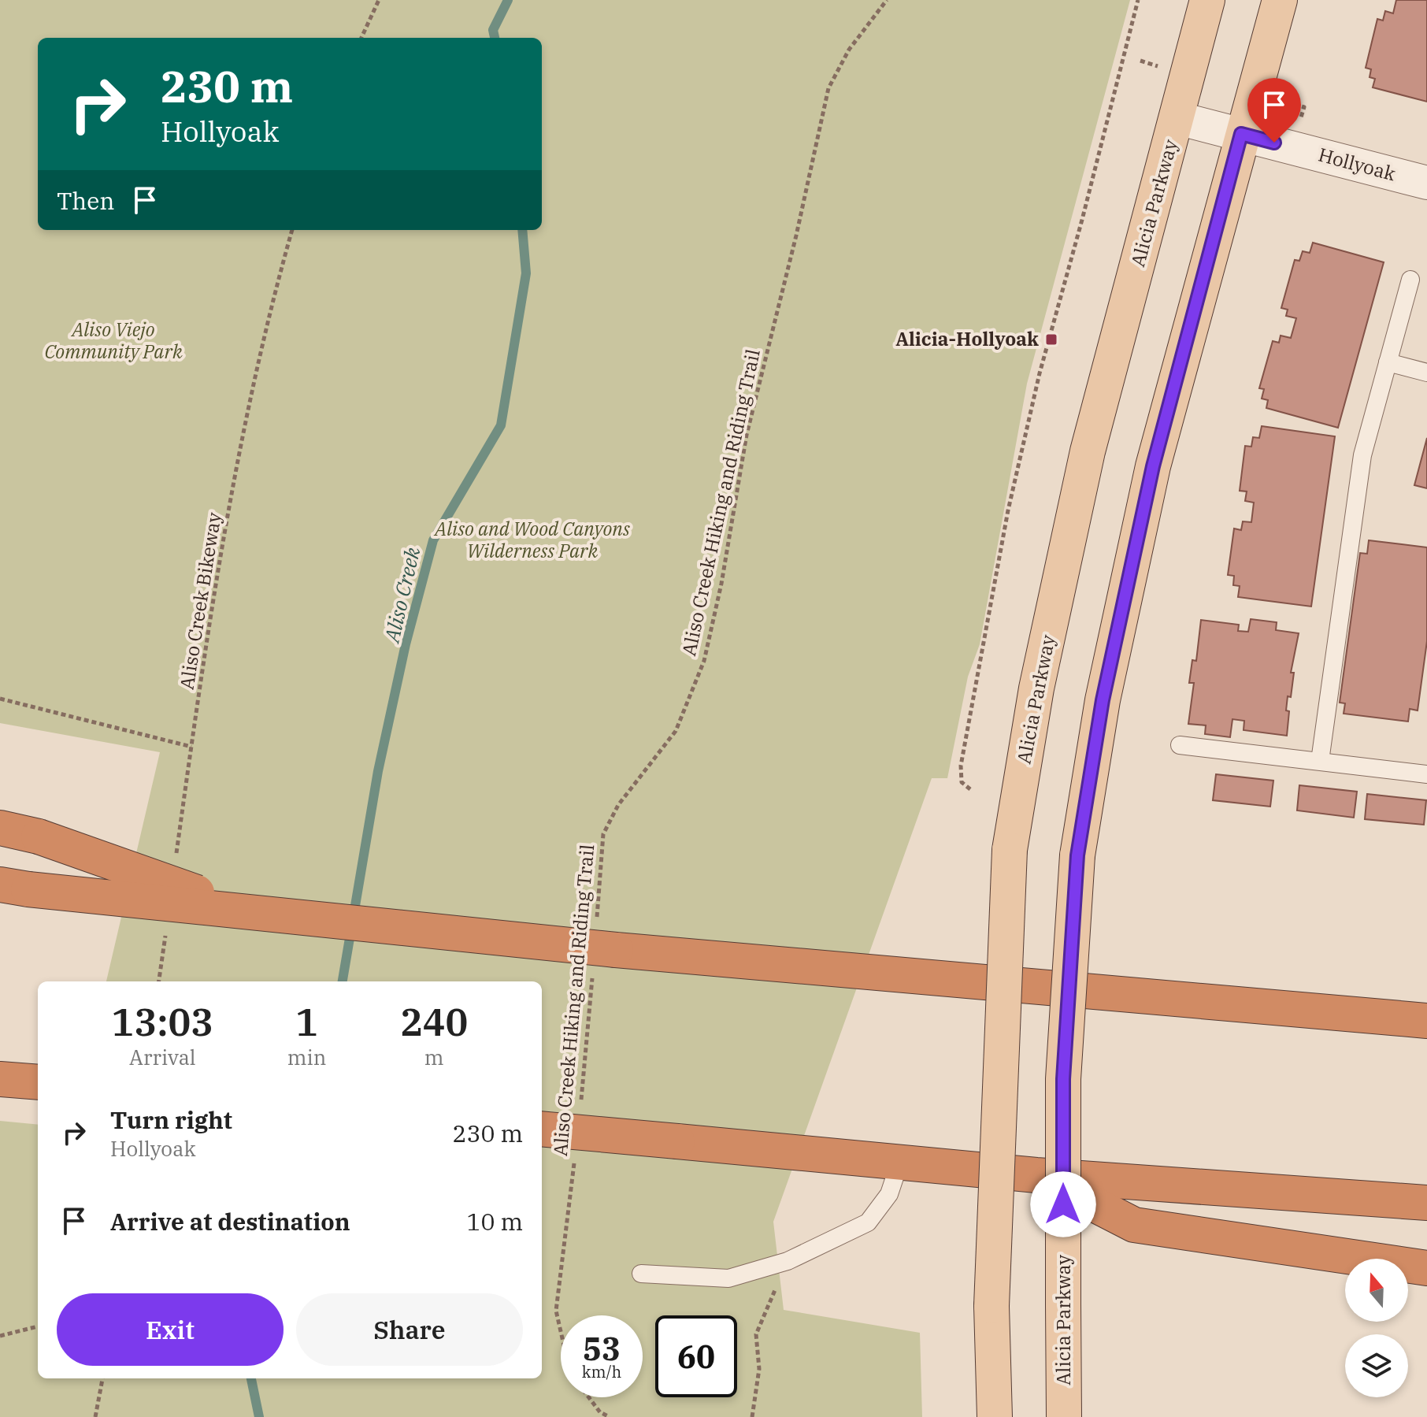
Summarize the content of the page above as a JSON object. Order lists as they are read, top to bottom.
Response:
{
  "streets": {
    "main road": ["Alicia Parkway"],
    "street": ["Hollyoak"],
    "path": ["Aliso Creek Hiking and Riding Trail", "Aliso Creek Bikeway"]
  },
  "crossings": [
    ["Hollyoak", "Alicia Parkway"]
  ],
  "water": ["Aliso Creek"],
  "parks": ["Aliso Viejo Community Park", "Aliso and Wood Canyons Wilderness Park"],
  "places": {
    "transit": ["Alicia-Hollyoak"]
  },
  "north": "top",
  "page": {
    "turn": ["230 m", "Hollyoak"],
    "then": "Then",
    "eta": [
      "13:03",
      "Arrival",
      "1",
      "min",
      "240",
      "m"
    ],
    "list": [
      {
        "name": "Turn right",
        "note": "Hollyoak",
        "value": "230 m"
      },
      {
        "name": "Arrive at destination",
        "value": "10 m"
      }
    ],
    "buttons": ["Exit", "Share"],
    "speed": "53 km/h",
    "limit": "60"
  }
}
